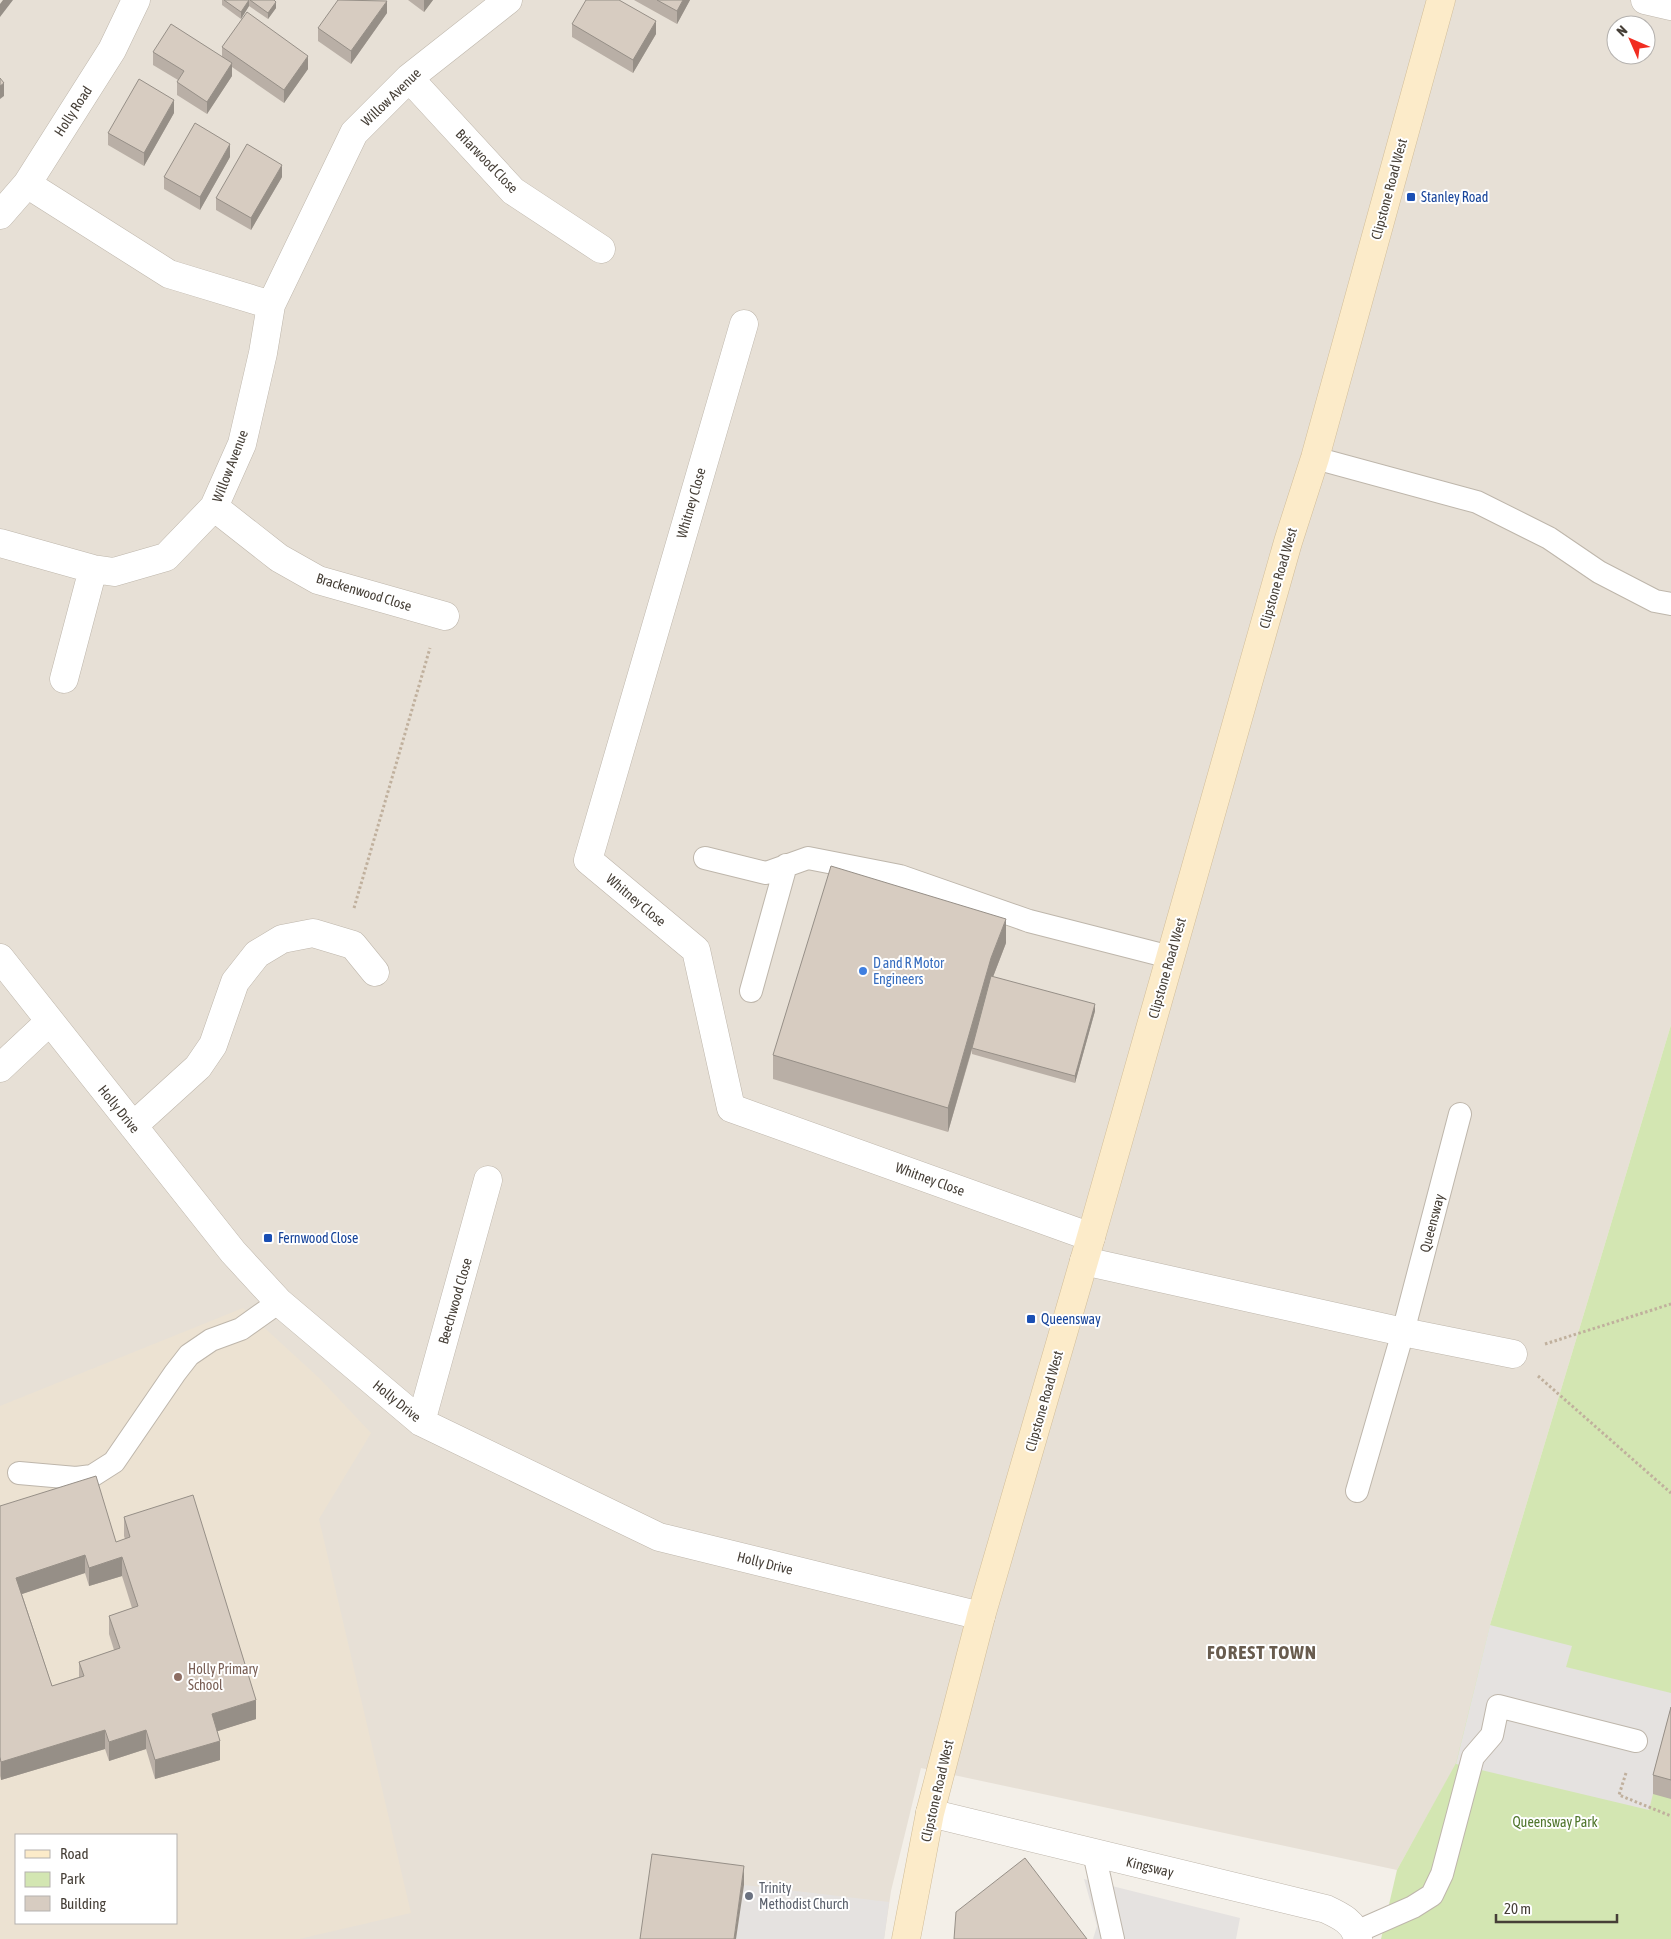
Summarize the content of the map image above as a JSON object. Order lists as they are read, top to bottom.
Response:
{
  "streets": {
    "main road": ["Clipstone Road West"],
    "street": [
      "Willow Avenue",
      "Holly Road",
      "Briarwood Close",
      "Whitney Close",
      "Brackenwood Close",
      "Holly Drive",
      "Beechwood Close",
      "Kingsway"
    ],
    "lane": ["Queensway"]
  },
  "crossings": [
    ["Willow Avenue", "Briarwood Close"],
    ["Willow Avenue", "Brackenwood Close"],
    ["Clipstone Road West", "Whitney Close"],
    ["Clipstone Road West", "Holly Drive"],
    ["Clipstone Road West", "Kingsway"],
    ["Holly Drive", "Beechwood Close"]
  ],
  "districts": ["FOREST TOWN"],
  "parks": ["Queensway Park"],
  "places": {
    "transit": ["Stanley Road", "Fernwood Close", "Queensway"],
    "other": ["D and R Motor Engineers", "Holly Primary School", "Trinity Methodist Church"]
  },
  "legend": ["Road", "Park", "Building"],
  "scale_bar": "20 m",
  "north": "top left"
}
